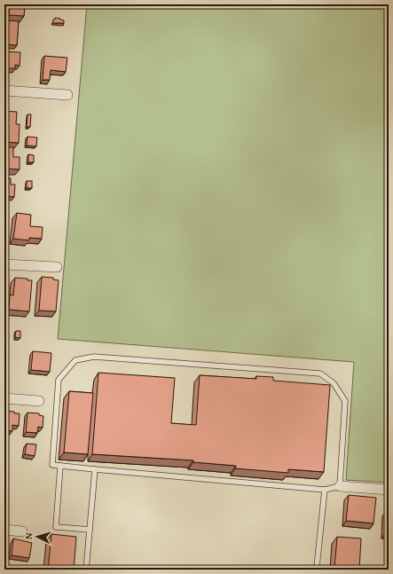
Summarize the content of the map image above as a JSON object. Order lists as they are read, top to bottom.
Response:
{
  "north": "left"
}
